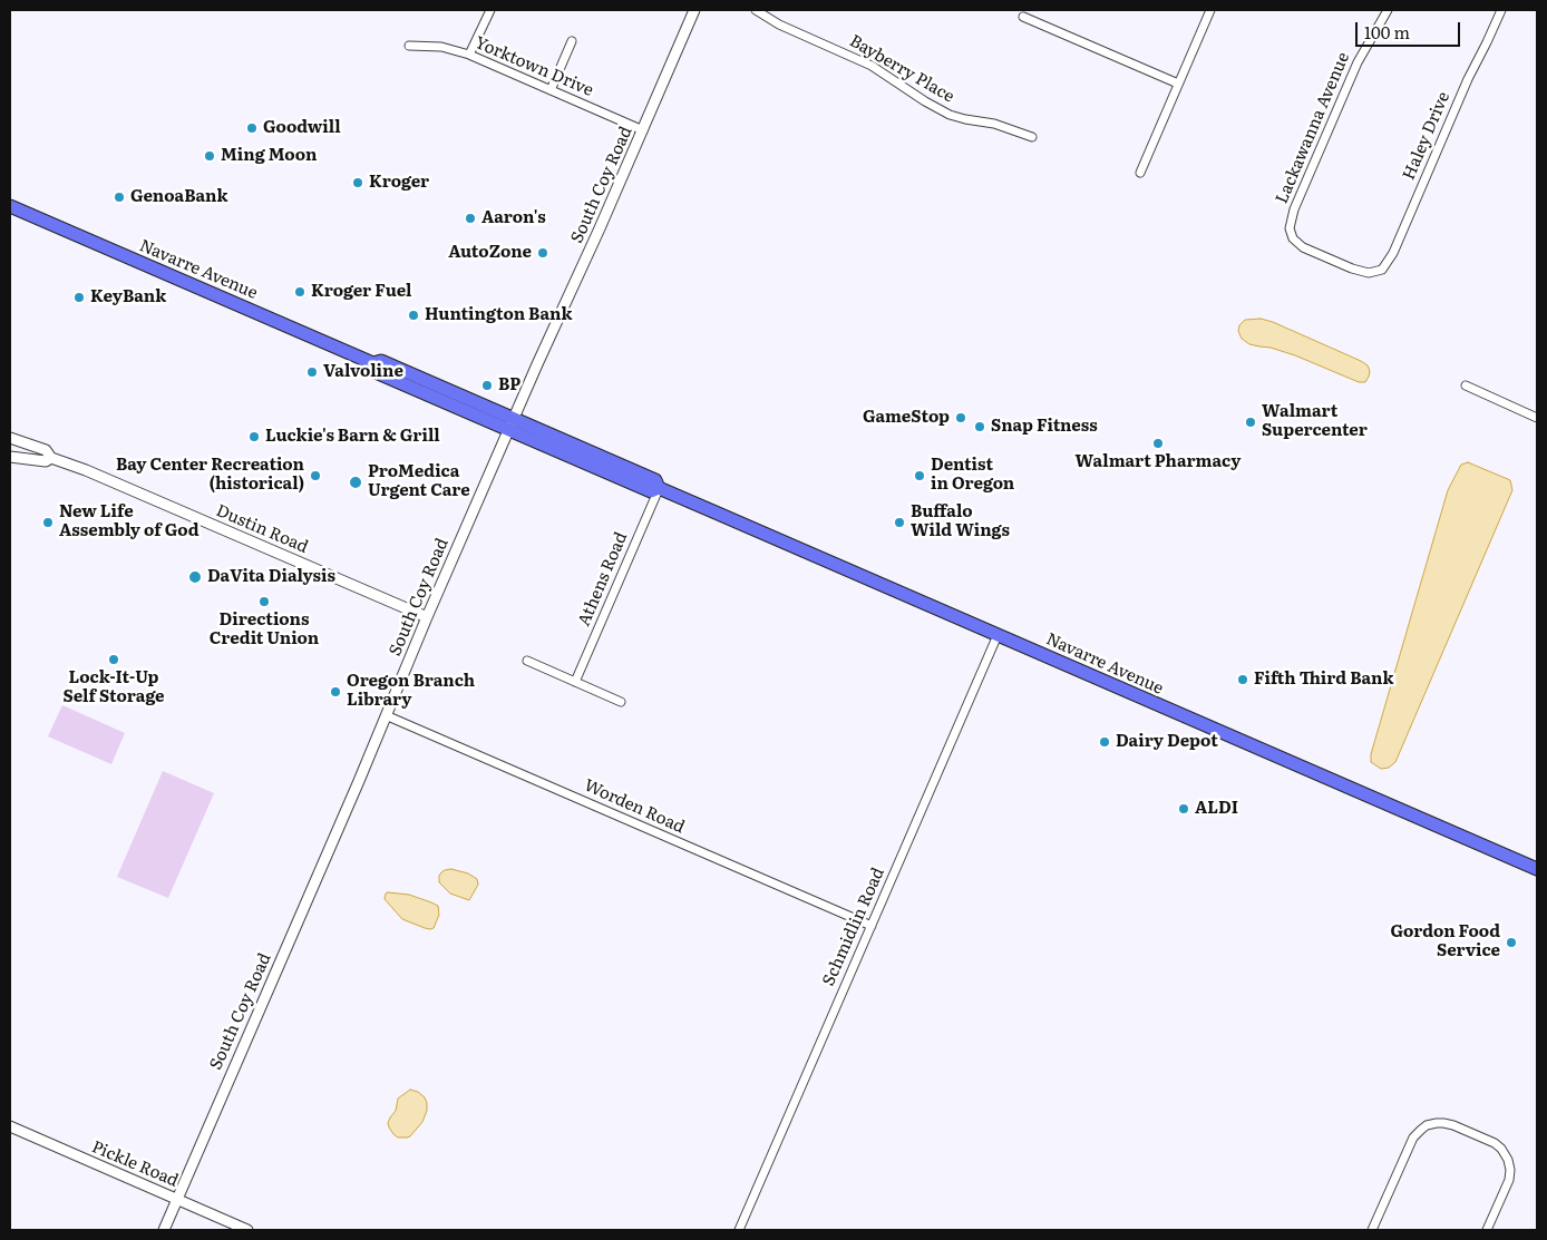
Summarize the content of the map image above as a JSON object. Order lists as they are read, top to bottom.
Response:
{
  "streets": {
    "highway": ["Navarre Avenue"],
    "street": [
      "Yorktown Drive",
      "Bayberry Place",
      "Lackawanna Avenue",
      "Haley Drive",
      "South Coy Road",
      "Dustin Road",
      "Athens Road",
      "Worden Road",
      "Schmidlin Road",
      "Pickle Road"
    ]
  },
  "crossings": [
    ["Yorktown Drive", "South Coy Road"],
    ["Lackawanna Avenue", "Haley Drive"],
    ["South Coy Road", "Navarre Avenue"],
    ["South Coy Road", "Dustin Road"],
    ["South Coy Road", "Worden Road"],
    ["South Coy Road", "Pickle Road"],
    ["Navarre Avenue", "Athens Road"],
    ["Navarre Avenue", "Schmidlin Road"],
    ["Worden Road", "Schmidlin Road"]
  ],
  "places": [
    "Goodwill",
    "Ming Moon",
    "Kroger",
    "GenoaBank",
    "Aaron's",
    "AutoZone",
    "Kroger Fuel",
    "KeyBank",
    "Huntington Bank",
    "Valvoline",
    "BP",
    "GameStop",
    "Walmart Supercenter",
    "Snap Fitness",
    "Luckie's Barn & Grill",
    "Walmart Pharmacy",
    "Bay Center Recreation (historical)",
    "Dentist in Oregon",
    "ProMedica Urgent Care",
    "New Life Assembly of God",
    "Buffalo Wild Wings",
    "DaVita Dialysis",
    "Directions Credit Union",
    "Lock-It-Up Self Storage",
    "Fifth Third Bank",
    "Oregon Branch Library",
    "Dairy Depot",
    "ALDI",
    "Gordon Food Service"
  ],
  "scale_bar": "100 m"
}
